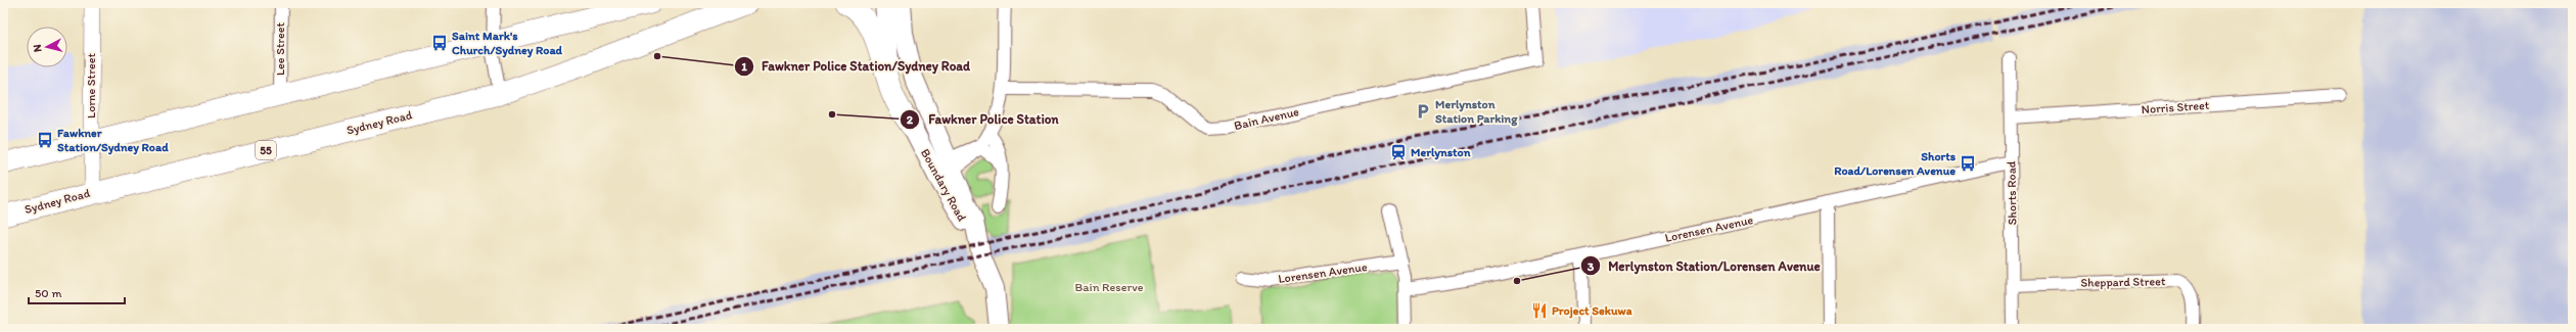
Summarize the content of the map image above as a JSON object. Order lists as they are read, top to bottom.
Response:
{
  "streets": {
    "highway": ["Sydney Road", "55"],
    "main road": ["Boundary Road"],
    "street": [
      "Lee Street",
      "Lorne Street",
      "Norris Street",
      "Bain Avenue",
      "Shorts Road",
      "Lorensen Avenue",
      "Sheppard Street"
    ]
  },
  "crossings": [
    ["Lorne Street", "Sydney Road"],
    ["Norris Street", "Shorts Road"],
    ["Bain Avenue", "Boundary Road"],
    ["Shorts Road", "Lorensen Avenue"],
    ["Shorts Road", "Sheppard Street"]
  ],
  "parks": ["Bain Reserve"],
  "places": {
    "bus stop": ["Saint Mark's Church/Sydney Road", "Fawkner Station/Sydney Road", "Shorts Road/Lorensen Avenue"],
    "other": ["Fawkner Police Station/Sydney Road", "Fawkner Police Station", "Merlynston Station/Lorensen Avenue"],
    "parking": ["Merlynston Station Parking"],
    "station": ["Merlynston"],
    "restaurant": ["Project Sekuwa"]
  },
  "scale_bar": "50 m",
  "north": "left"
}
